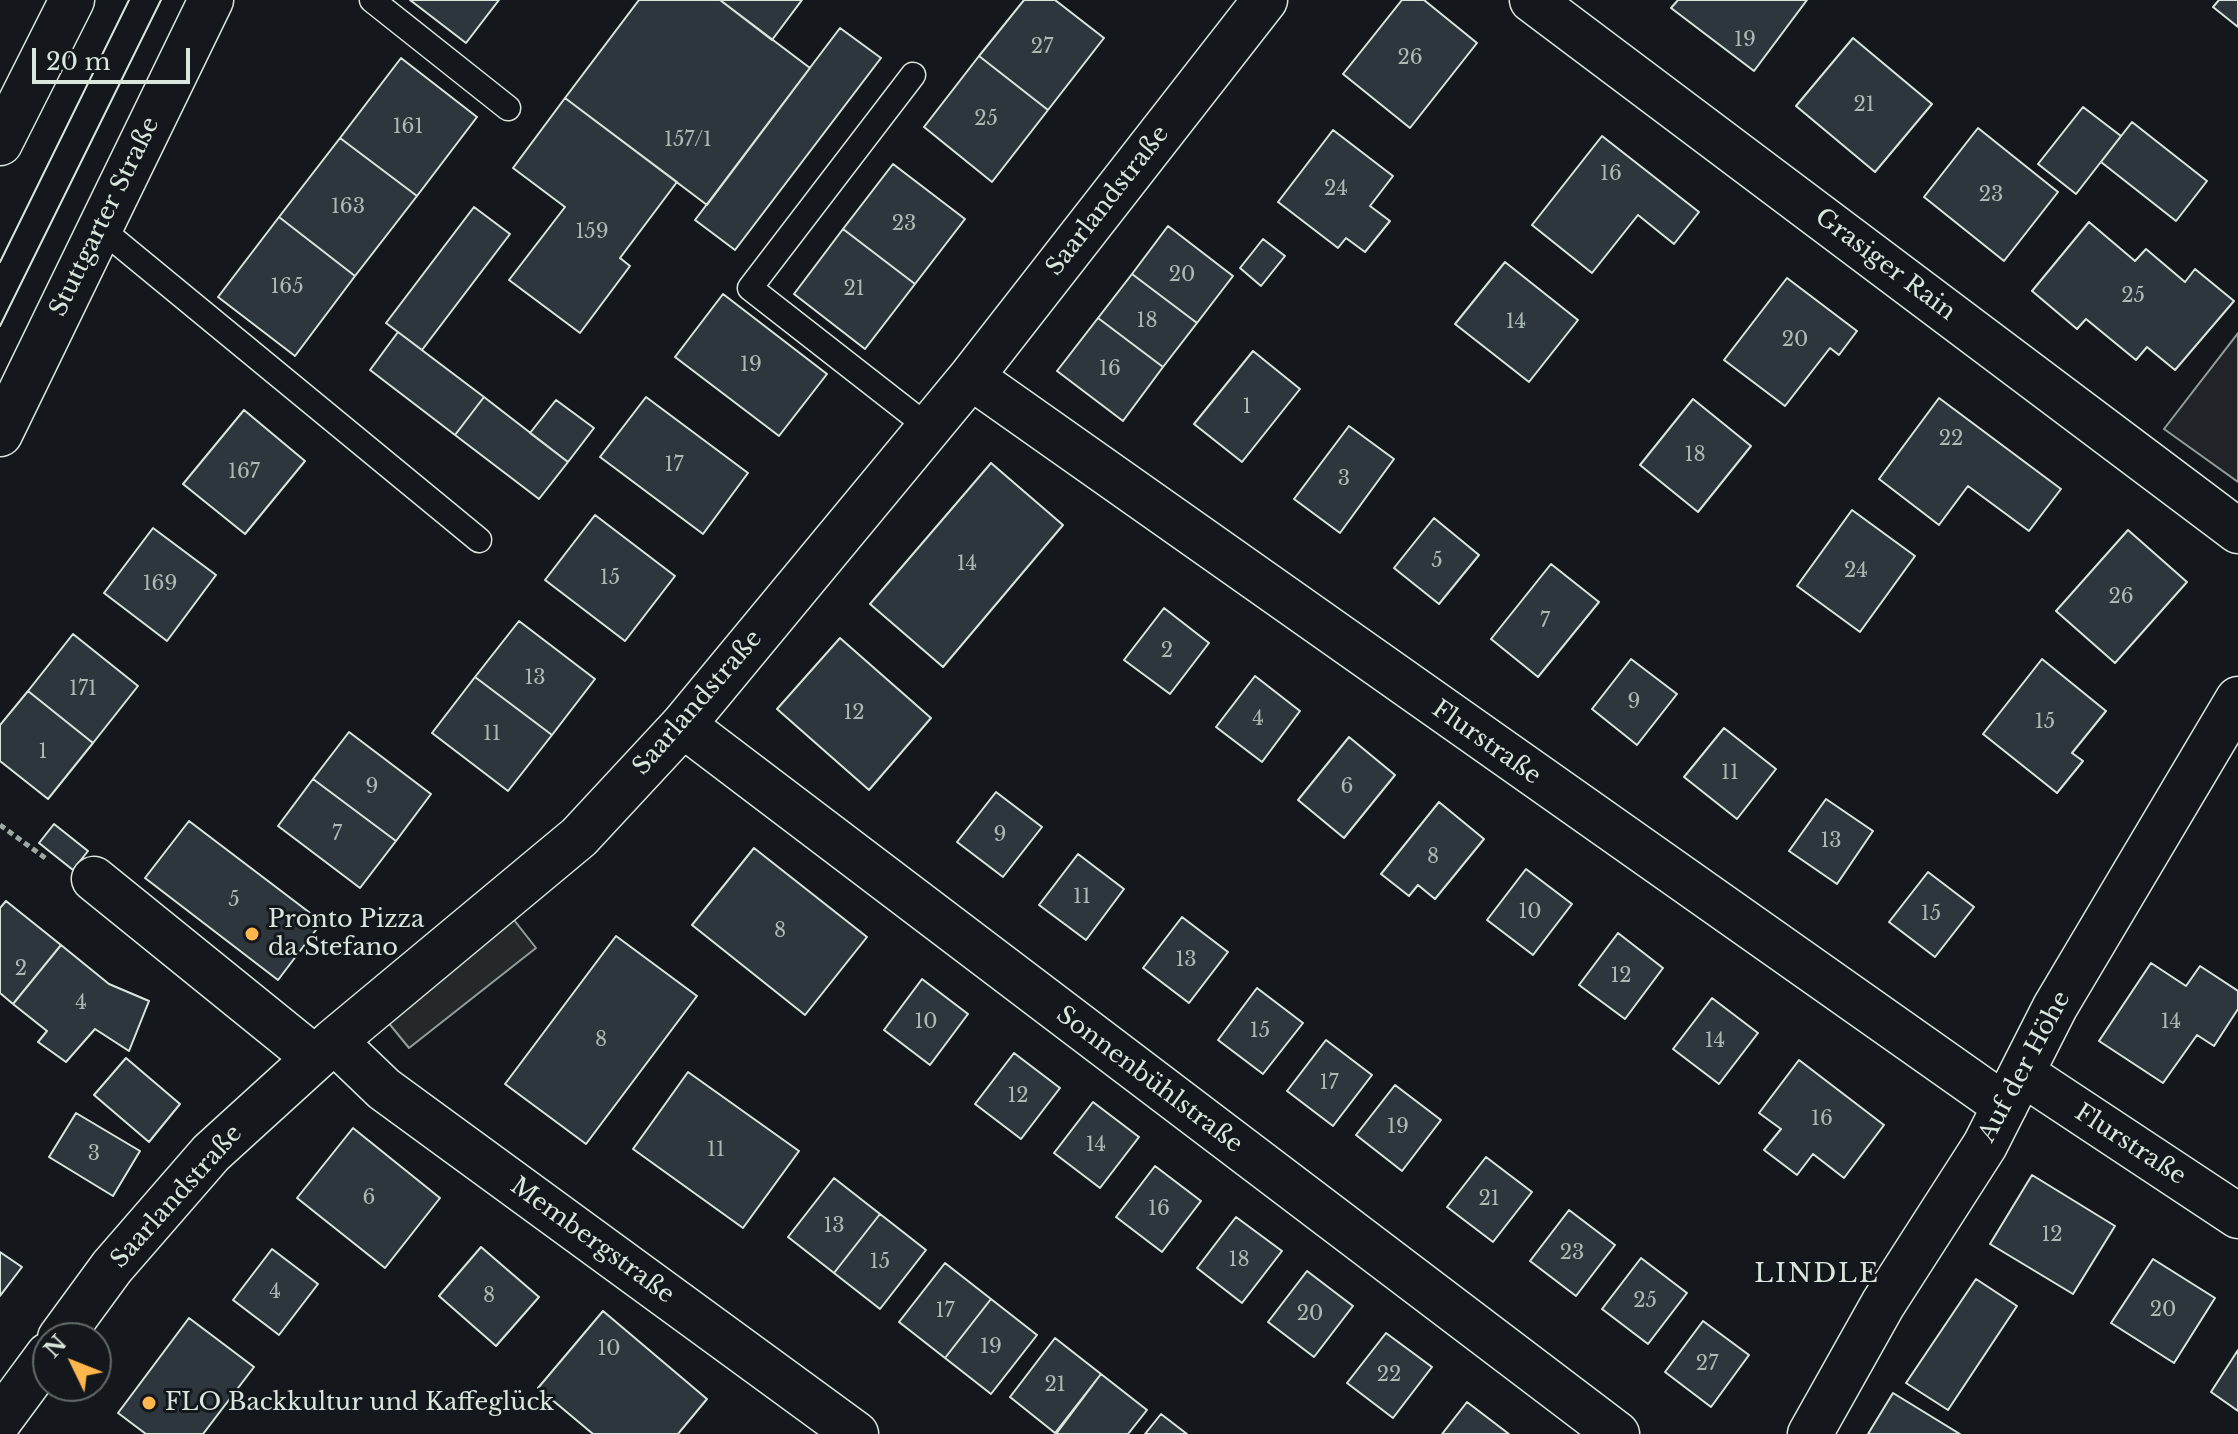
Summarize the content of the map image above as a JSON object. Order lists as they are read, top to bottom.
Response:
{
  "streets": {
    "street": [
      "Saarlandstraße",
      "Stuttgarter Straße",
      "Grasiger Rain",
      "Flurstraße",
      "Auf der Höhe",
      "Sonnenbühlstraße",
      "Membergstraße"
    ]
  },
  "crossings": [
    ["Saarlandstraße", "Flurstraße"],
    ["Saarlandstraße", "Sonnenbühlstraße"],
    ["Saarlandstraße", "Membergstraße"],
    ["Flurstraße", "Auf der Höhe"]
  ],
  "districts": ["LINDLE"],
  "places": ["Pronto Pizza da Stefano", "FLO Backkultur und Kaffeglück"],
  "house_numbers": [
    "19",
    "27",
    "26",
    "21",
    "25",
    "161",
    "157/1",
    "16",
    "24",
    "23",
    "163",
    "23",
    "159",
    "20",
    "165",
    "21",
    "25",
    "18",
    "14",
    "20",
    "19",
    "16",
    "1",
    "22",
    "18",
    "17",
    "167",
    "3",
    "5",
    "14",
    "24",
    "15",
    "169",
    "26",
    "7",
    "2",
    "13",
    "171",
    "9",
    "12",
    "4",
    "15",
    "11",
    "1",
    "11",
    "9",
    "6",
    "7",
    "9",
    "13",
    "8",
    "11",
    "5",
    "10",
    "15",
    "8",
    "13",
    "2",
    "12",
    "4",
    "10",
    "14",
    "15",
    "8",
    "14",
    "17",
    "12",
    "16",
    "19",
    "14",
    "11",
    "3",
    "6",
    "21",
    "16",
    "13",
    "12",
    "23",
    "18",
    "15",
    "4",
    "8",
    "25",
    "20",
    "17",
    "20",
    "19",
    "10",
    "27",
    "22",
    "21"
  ],
  "scale_bar": "20 m",
  "north": "top left"
}
